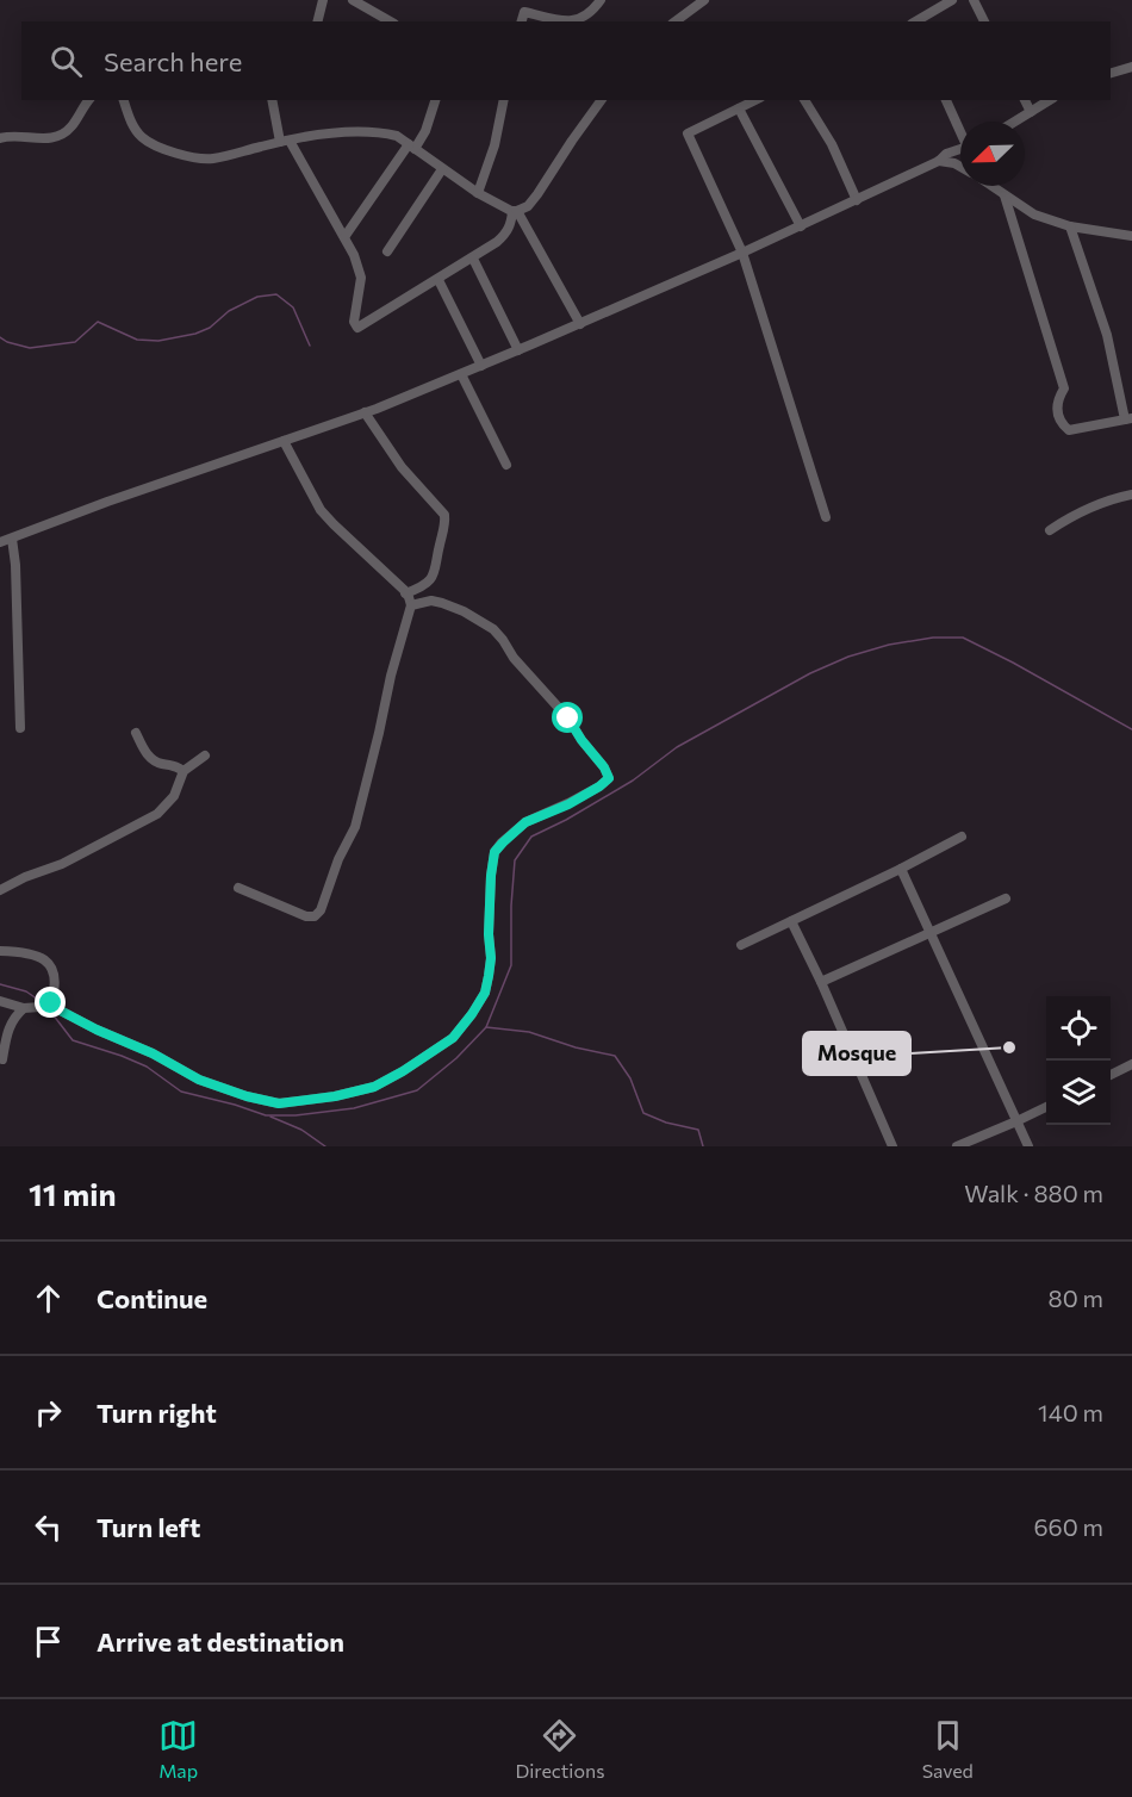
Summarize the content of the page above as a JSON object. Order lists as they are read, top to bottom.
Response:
{
  "places": ["Mosque"],
  "north": "bottom left",
  "page": {
    "search": "Search here",
    "heading": ["11 min", "Walk · 880 m"],
    "list": [
      ["Continue", "80 m"],
      ["Turn right", "140 m"],
      ["Turn left", "660 m"],
      "Arrive at destination"
    ],
    "nav": ["Map", "Directions", "Saved"]
  }
}
